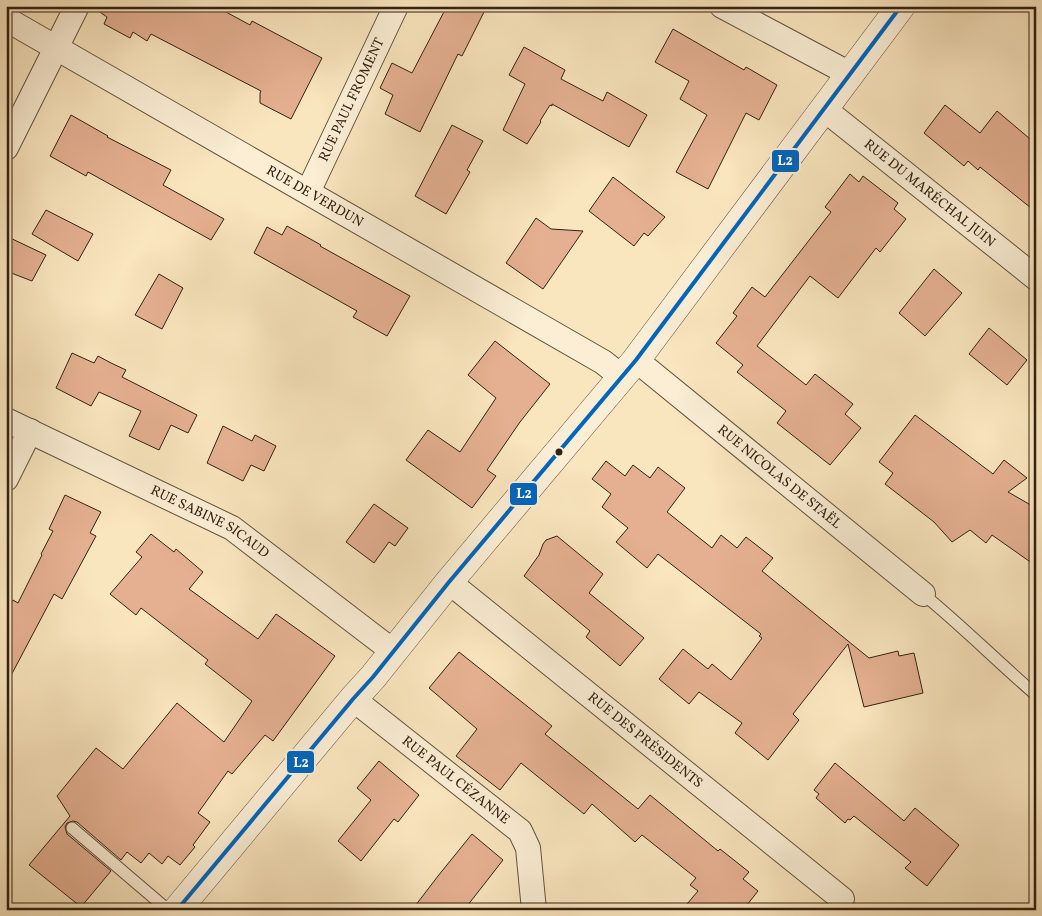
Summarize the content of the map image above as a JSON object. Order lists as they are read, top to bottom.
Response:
{
  "streets": {
    "street": [
      "RUE PAUL FROMENT",
      "RUE DU MARÉCHAL JUIN",
      "RUE DE VERDUN",
      "RUE NICOLAS DE STAËL",
      "RUE SABINE SICAUD",
      "RUE DES PRÉSIDENTS",
      "RUE PAUL CÉZANNE"
    ]
  },
  "crossings": [
    ["RUE PAUL FROMENT", "RUE DE VERDUN"],
    ["RUE DE VERDUN", "RUE NICOLAS DE STAËL"]
  ],
  "lines": ["transit line L2"]
}
